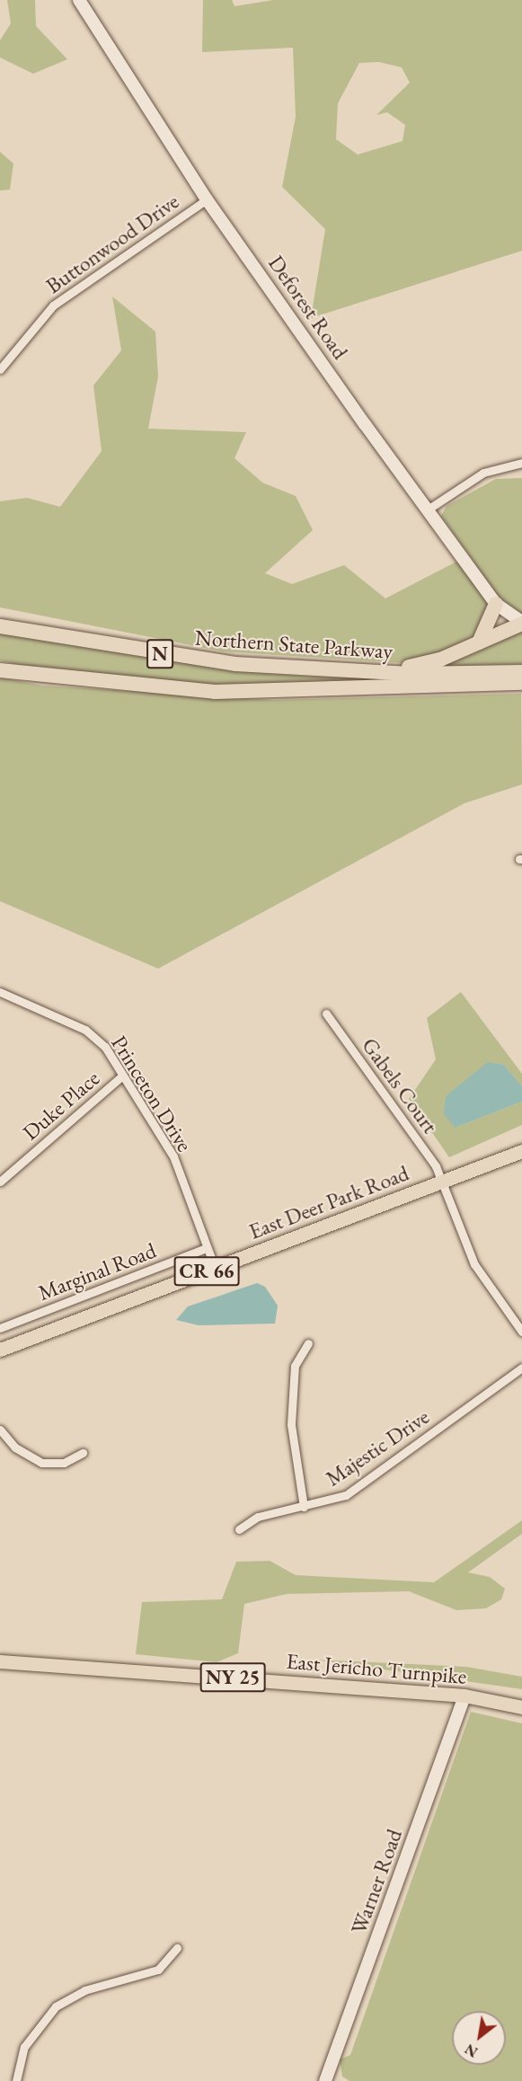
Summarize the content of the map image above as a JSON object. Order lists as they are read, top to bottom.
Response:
{
  "streets": {
    "highway": ["Northern State Parkway", "N"],
    "main road": [
      "East Deer Park Road",
      "CR 66",
      "East Jericho Turnpike",
      "NY 25"
    ],
    "street": [
      "Buttonwood Drive",
      "Deforest Road",
      "Gabels Court",
      "Princeton Drive",
      "Duke Place",
      "Marginal Road",
      "Majestic Drive",
      "Warner Road"
    ]
  },
  "crossings": [
    ["Buttonwood Drive", "Deforest Road"],
    ["Gabels Court", "East Deer Park Road"],
    ["Princeton Drive", "Duke Place"],
    ["Princeton Drive", "East Deer Park Road"],
    ["Princeton Drive", "Marginal Road"],
    ["East Jericho Turnpike", "Warner Road"]
  ],
  "north": "bottom left"
}
